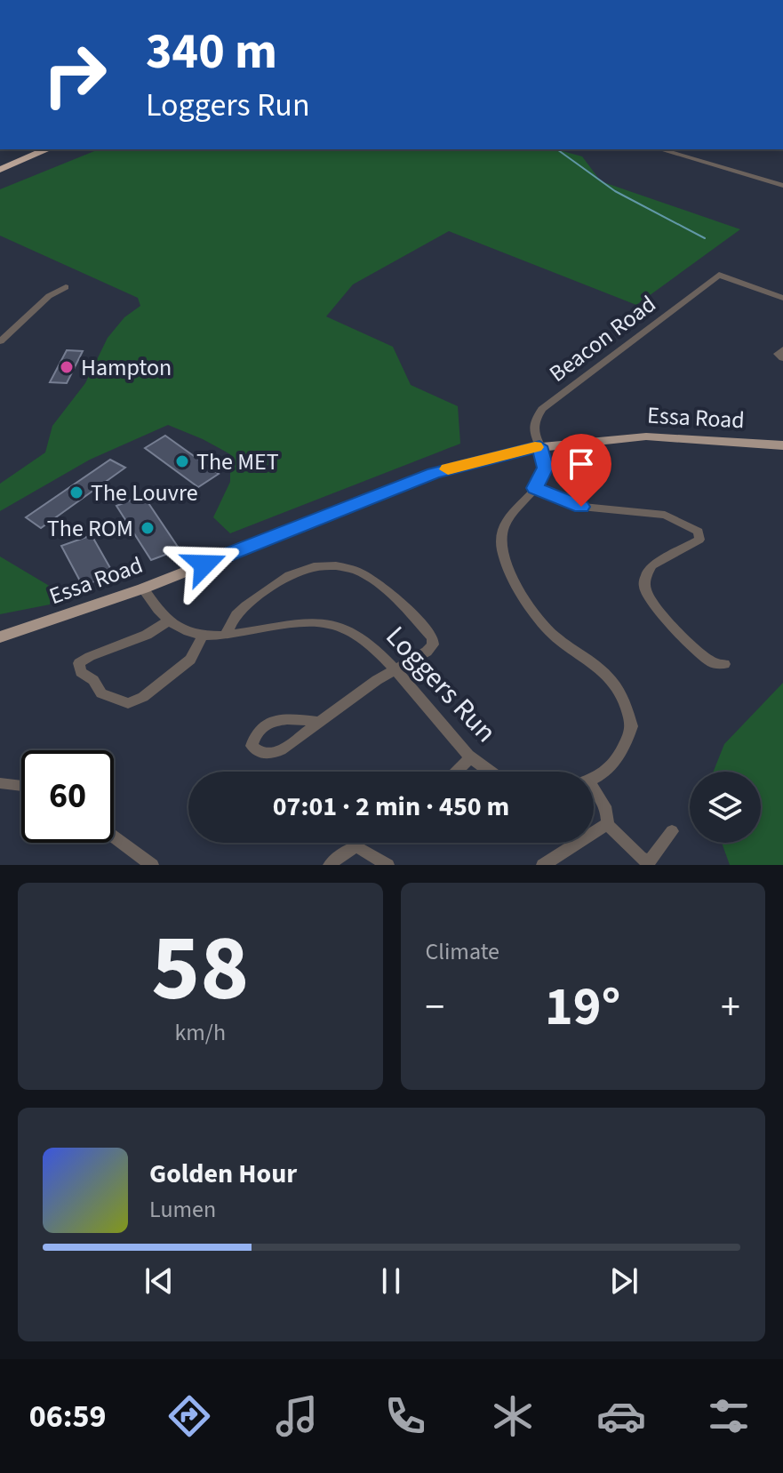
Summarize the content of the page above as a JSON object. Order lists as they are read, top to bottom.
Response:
{
  "streets": {
    "main road": ["Essa Road"],
    "street": ["Beacon Road", "Loggers Run"]
  },
  "crossings": [
    ["Beacon Road", "Essa Road"],
    ["Essa Road", "Loggers Run"]
  ],
  "places": [
    "Hampton",
    "The MET",
    "The Louvre",
    "The ROM"
  ],
  "page": {
    "turn": ["340 m", "Loggers Run"],
    "limit": "60",
    "trip": "07:01 · 2 min · 450 m",
    "tile": [
      ["58", "km/h"],
      "Climate"
    ],
    "heat": ["−", "19°", "+"],
    "song": ["Golden Hour", "Lumen"],
    "tabs": "06:59"
  }
}
